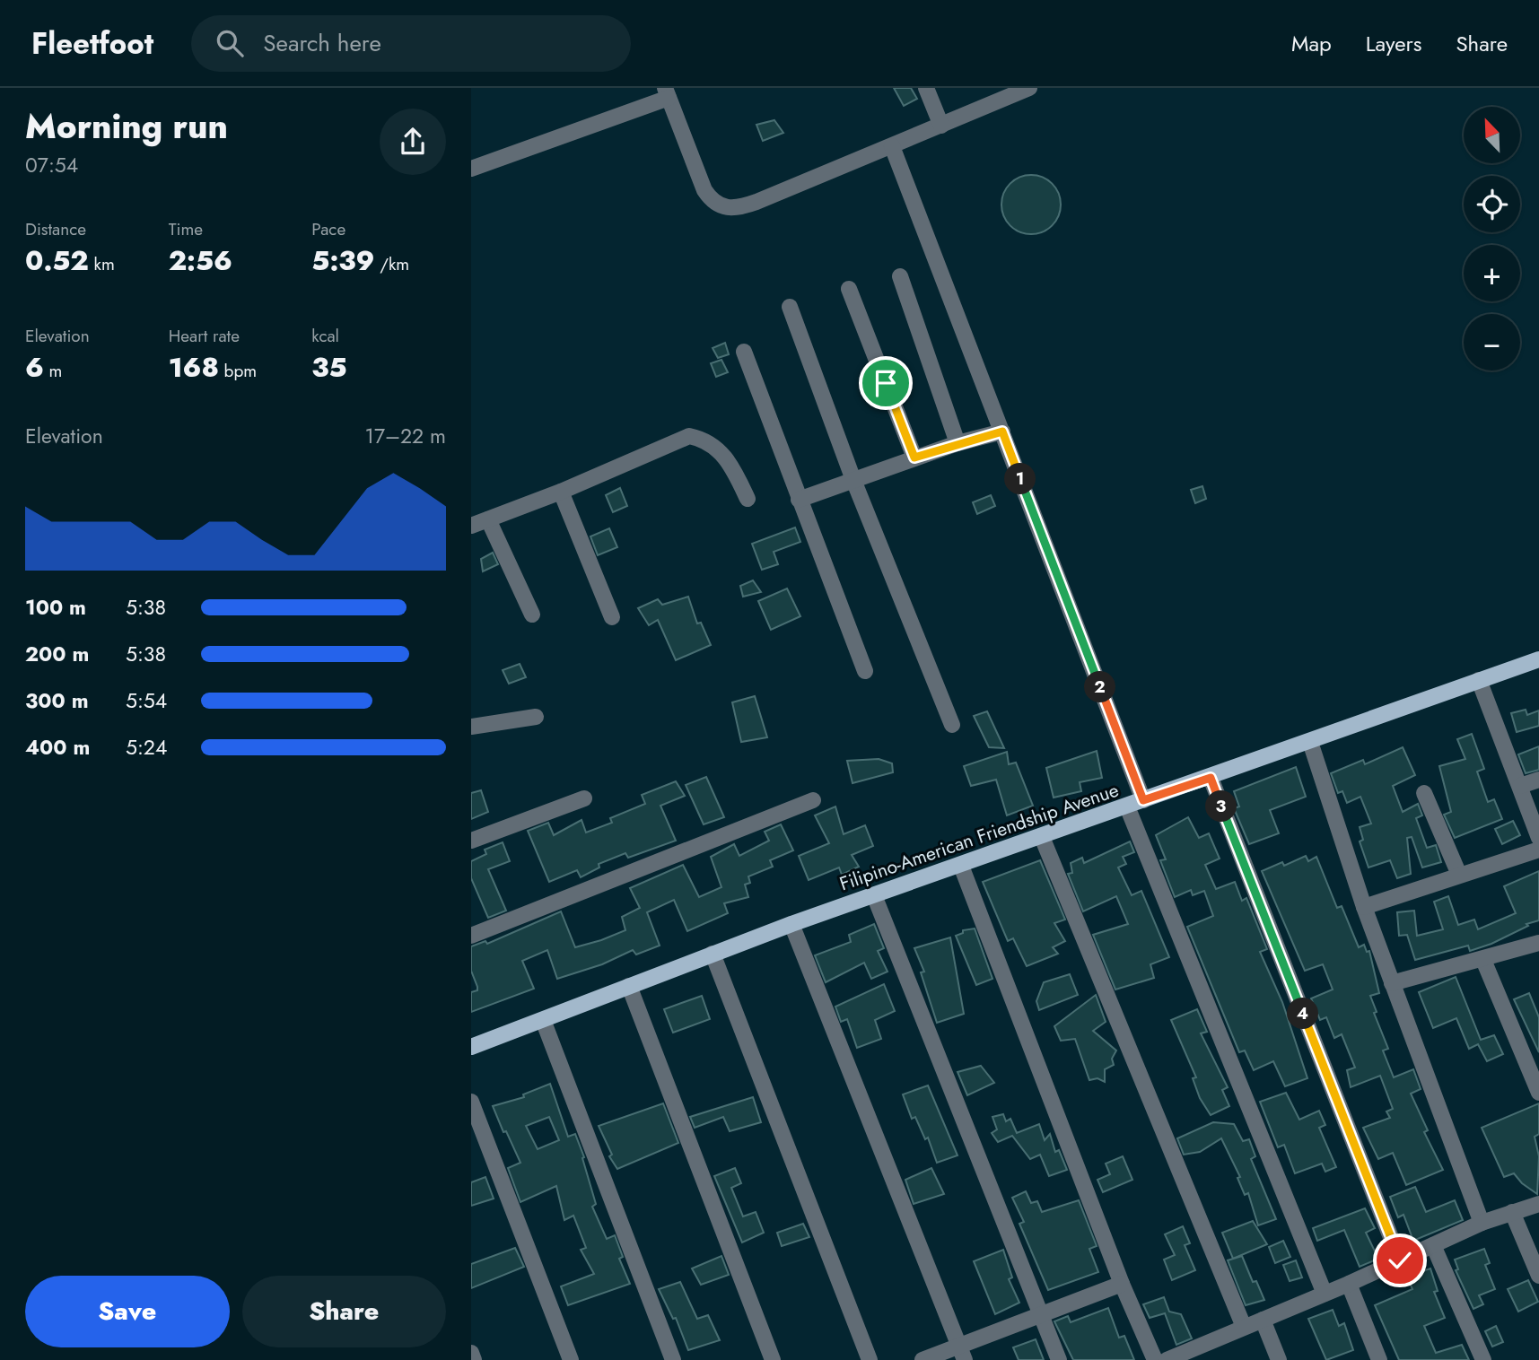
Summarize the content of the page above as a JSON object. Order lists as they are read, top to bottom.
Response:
{
  "streets": {
    "main road": ["Filipino-American Friendship Avenue"]
  },
  "north": "top left",
  "page": {
    "header": "Fleetfoot",
    "search": "Search here",
    "nav": ["Map", "Layers", "Share"],
    "heading": ["Morning run", "07:54"],
    "map_buttons": ["+", "−"],
    "stats": [
      ["Distance", "0.52 km"],
      ["Time", "2:56"],
      ["Pace", "5:39 /km"],
      ["Elevation", "6 m"],
      ["Heart rate", "168 bpm"],
      ["kcal", "35"]
    ],
    "chart": ["Elevation", "17–22 m"],
    "pins": [
      "1",
      "2",
      "3",
      "4"
    ],
    "list": [
      {
        "name": "100 m",
        "note": "5:38"
      },
      {
        "name": "200 m",
        "note": "5:38"
      },
      {
        "name": "300 m",
        "note": "5:54"
      },
      {
        "name": "400 m",
        "note": "5:24"
      }
    ],
    "buttons": ["Save", "Share"]
  }
}
